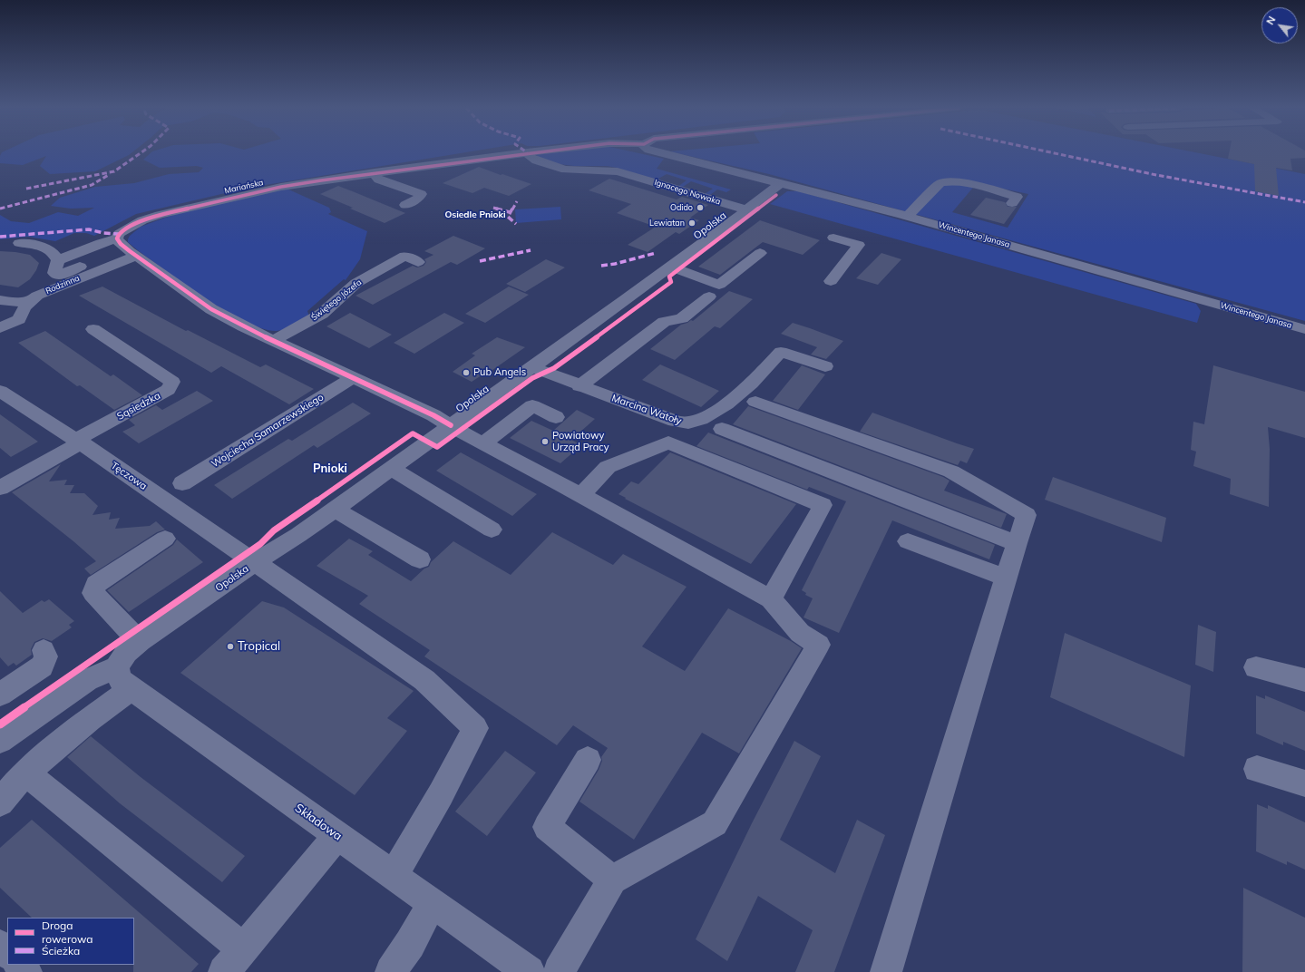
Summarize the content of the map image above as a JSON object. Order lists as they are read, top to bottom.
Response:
{
  "streets": {
    "street": [
      "Mariańska",
      "Ignacego Nowaka",
      "Opolska",
      "Wincentego Janasa",
      "Rodzinna",
      "Świętego Józefa",
      "Sąsiedzka",
      "Marcina Watoły",
      "Wojciecha Samarzewskiego",
      "Tęczowa",
      "Składowa"
    ]
  },
  "crossings": [
    ["Ignacego Nowaka", "Opolska"],
    ["Opolska", "Wincentego Janasa"],
    ["Opolska", "Marcina Watoły"],
    ["Opolska", "Tęczowa"],
    ["Opolska", "Składowa"],
    ["Sąsiedzka", "Tęczowa"],
    ["Tęczowa", "Składowa"]
  ],
  "districts": ["Osiedle Pnioki", "Pnioki"],
  "places": [
    "Odido",
    "Lewiatan",
    "Pub Angels",
    "Powiatowy Urząd Pracy",
    "Tropical"
  ],
  "legend": ["Droga rowerowa", "Ścieżka"],
  "north": "top left"
}
